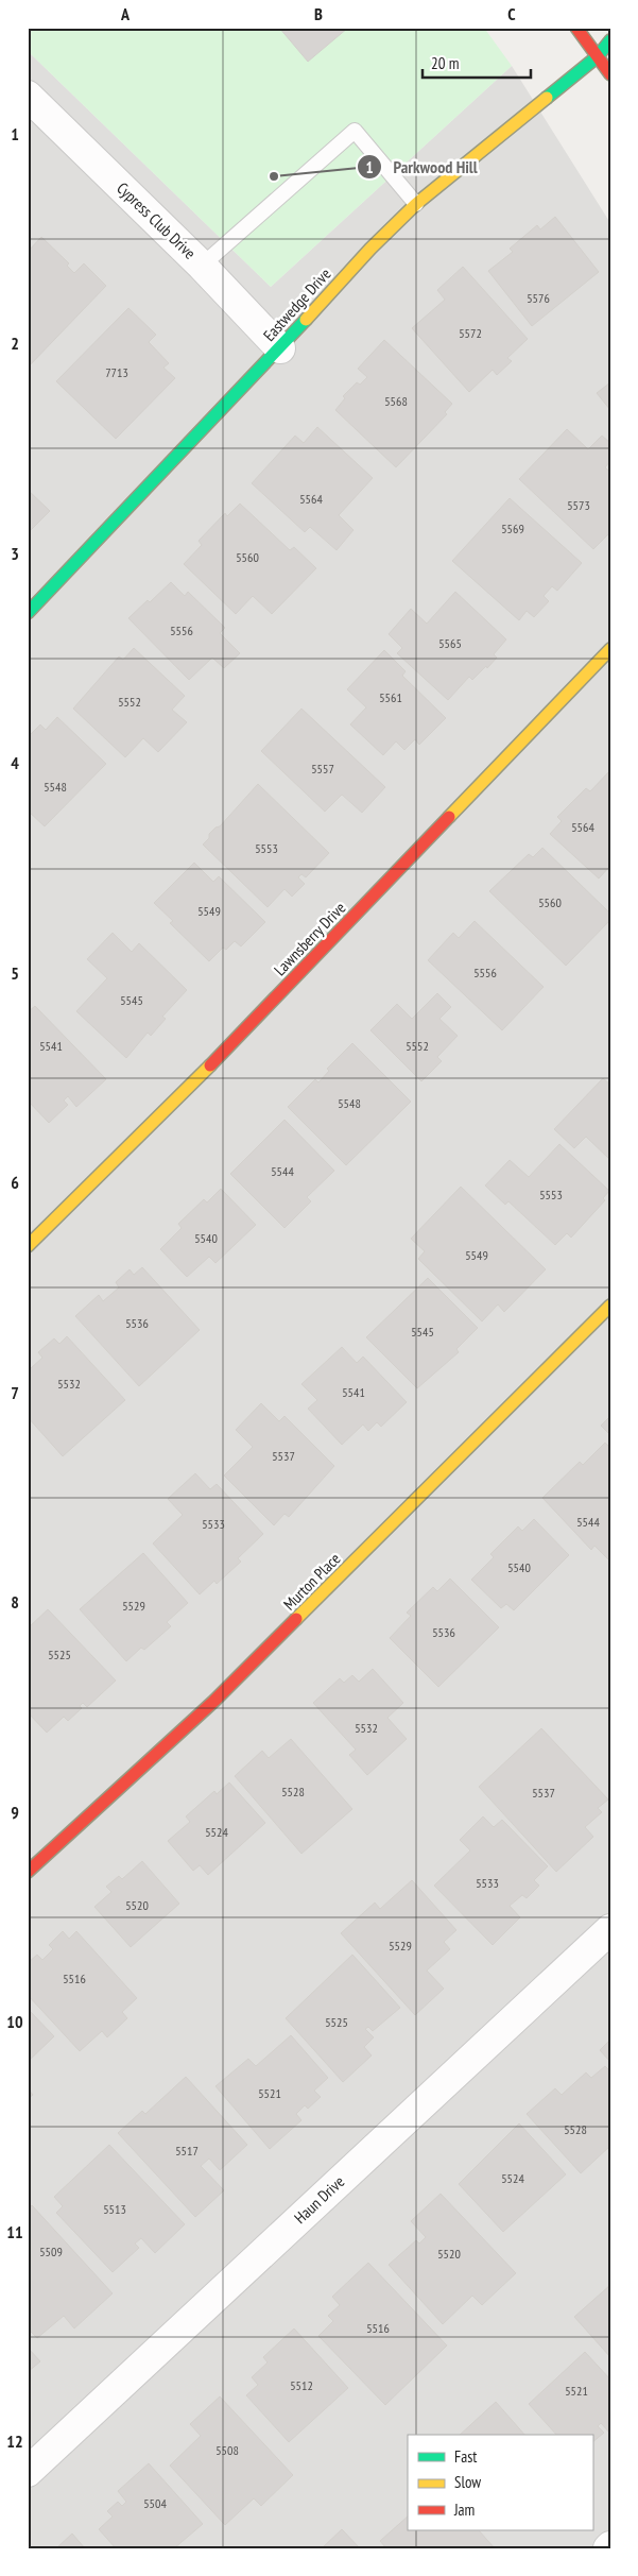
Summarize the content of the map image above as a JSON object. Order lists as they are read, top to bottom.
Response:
{
  "streets": {
    "street": [
      "Cypress Club Drive",
      "Eastwedge Drive",
      "Lawnsberry Drive",
      "Murton Place",
      "Haun Drive"
    ]
  },
  "crossings": [
    ["Cypress Club Drive", "Eastwedge Drive"]
  ],
  "places": ["Parkwood Hill"],
  "house_numbers": [
    "5576",
    "5572",
    "7713",
    "5568",
    "5564",
    "5573",
    "5569",
    "5560",
    "5556",
    "5565",
    "5561",
    "5552",
    "5557",
    "5548",
    "5564",
    "5553",
    "5560",
    "5549",
    "5556",
    "5545",
    "5541",
    "5552",
    "5548",
    "5544",
    "5553",
    "5540",
    "5549",
    "5536",
    "5545",
    "5532",
    "5541",
    "5537",
    "5544",
    "5533",
    "5540",
    "5529",
    "5536",
    "5525",
    "5532",
    "5528",
    "5537",
    "5524",
    "5533",
    "5520",
    "5529",
    "5516",
    "5525",
    "5521",
    "5528",
    "5517",
    "5524",
    "5513",
    "5509",
    "5520",
    "5516",
    "5512",
    "5521",
    "5508",
    "5504"
  ],
  "legend": ["Fast", "Slow", "Jam"],
  "scale_bar": "20 m",
  "grid": {
    "columns": ["A", "B", "C"],
    "rows": [
      "1",
      "2",
      "3",
      "4",
      "5",
      "6",
      "7",
      "8",
      "9",
      "10",
      "11",
      "12"
    ]
  }
}
